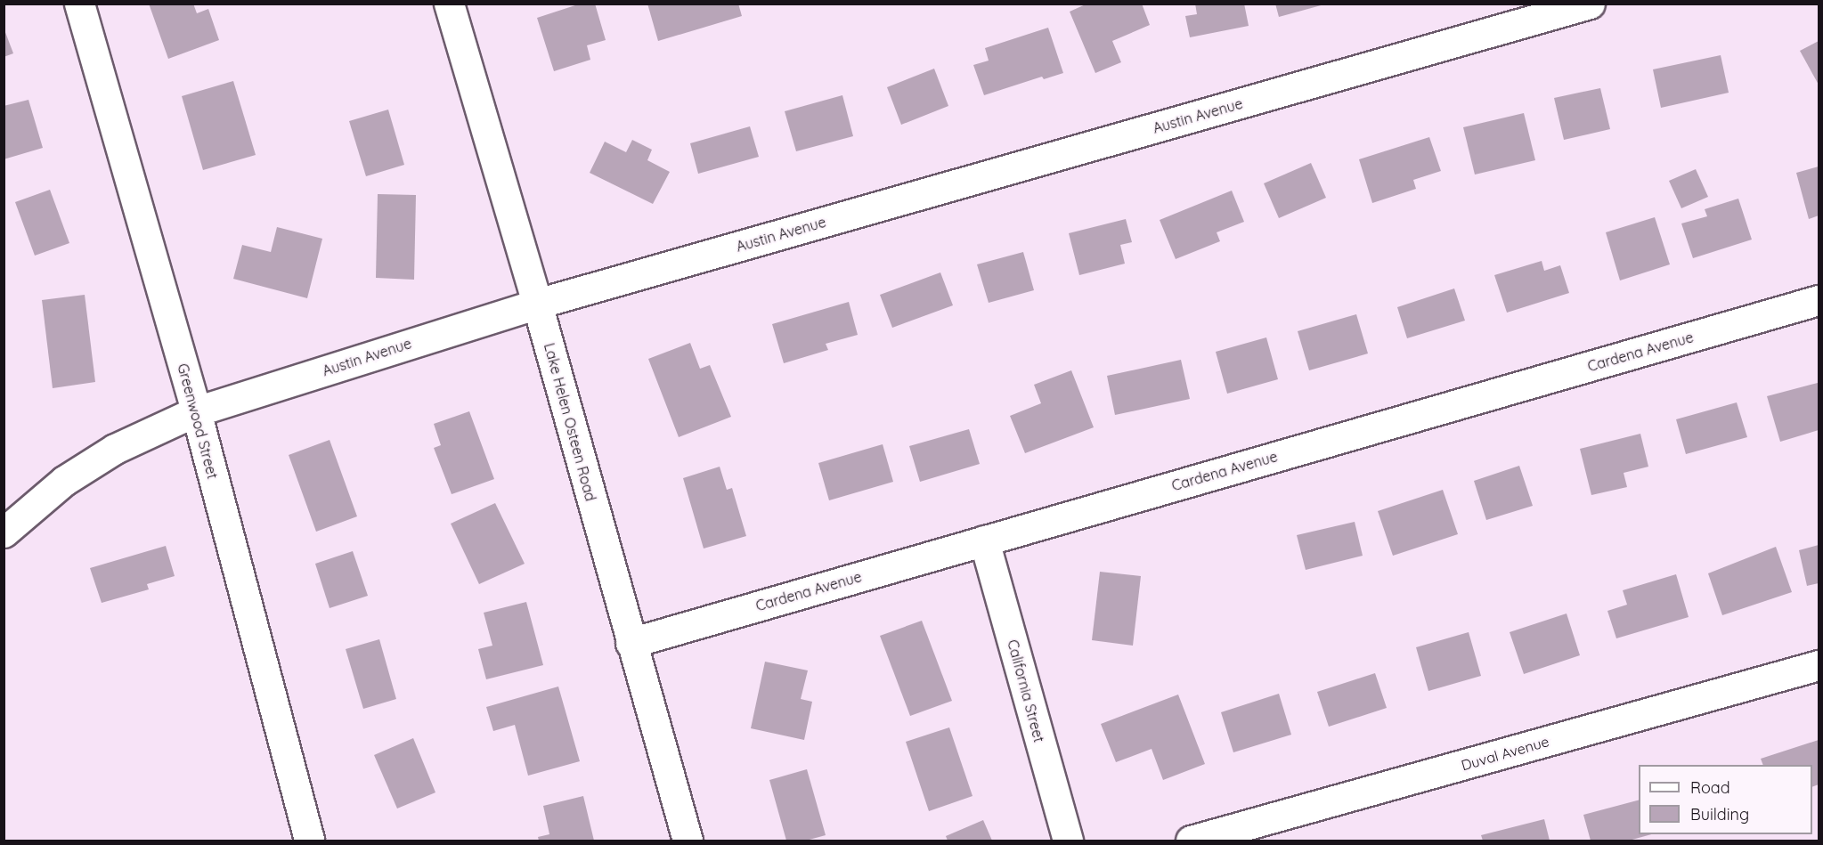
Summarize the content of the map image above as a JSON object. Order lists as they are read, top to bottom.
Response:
{
  "streets": {
    "street": [
      "Austin Avenue",
      "Cardena Avenue",
      "Greenwood Street",
      "Lake Helen Osteen Road",
      "California Street",
      "Duval Avenue"
    ]
  },
  "crossings": [
    ["Austin Avenue", "Greenwood Street"],
    ["Austin Avenue", "Lake Helen Osteen Road"],
    ["Cardena Avenue", "Lake Helen Osteen Road"],
    ["Cardena Avenue", "California Street"]
  ],
  "legend": ["Road", "Building"]
}
